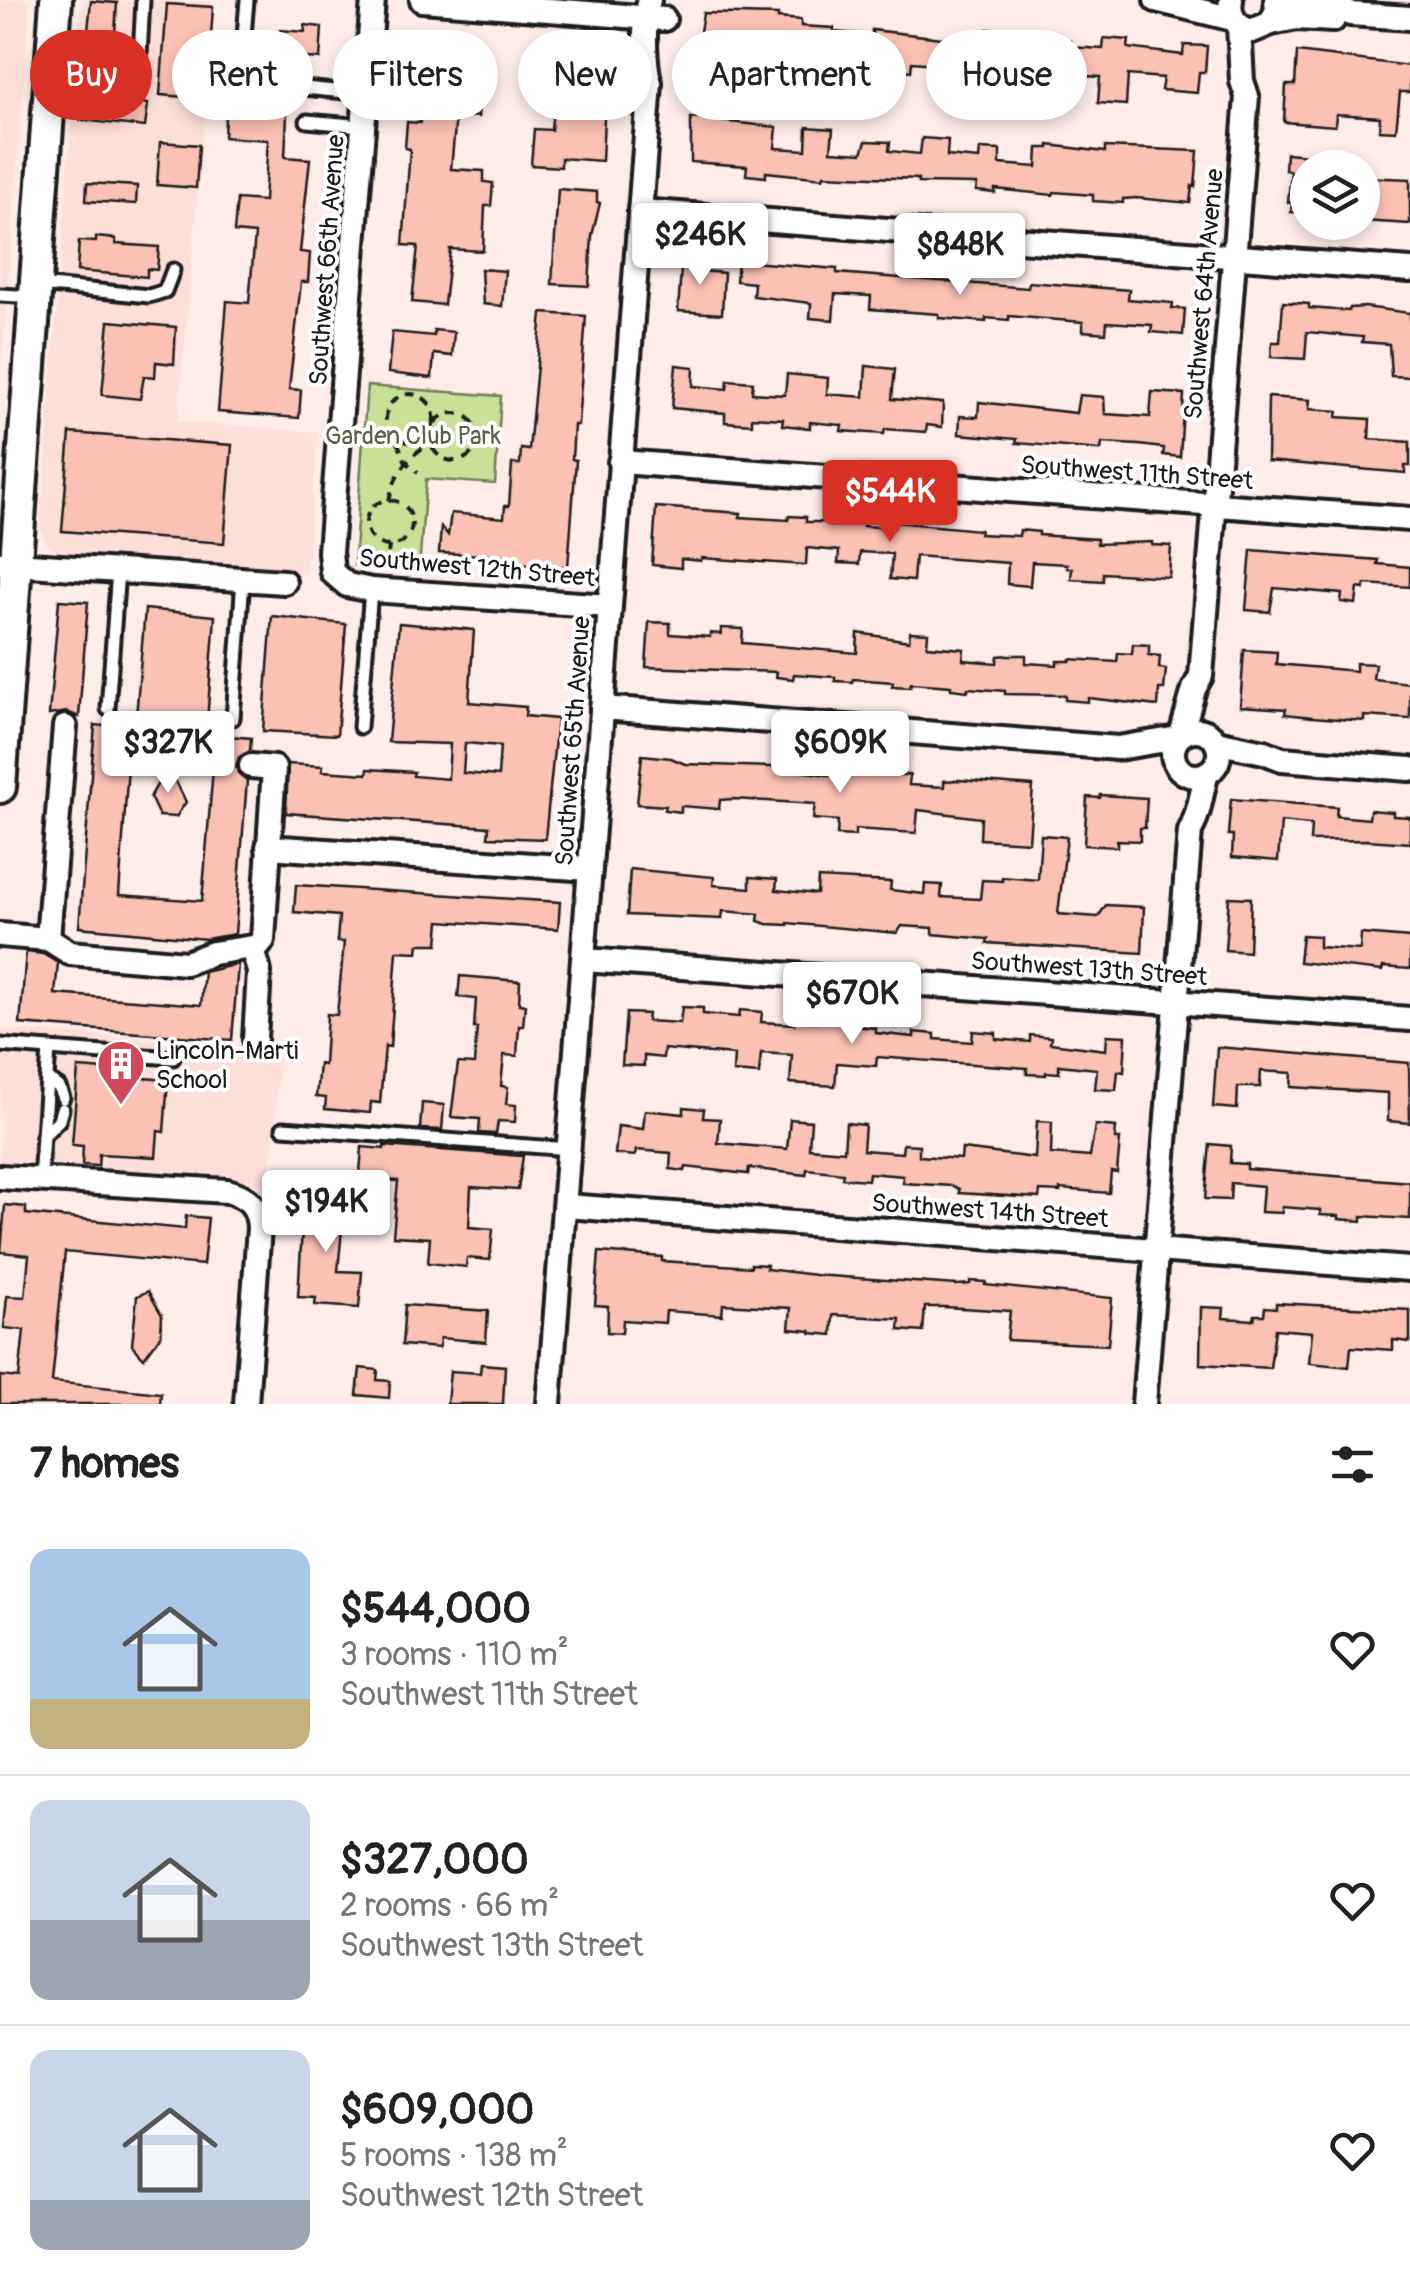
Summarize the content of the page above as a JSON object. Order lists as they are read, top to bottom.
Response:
{
  "streets": {
    "street": [
      "Southwest 66th Avenue",
      "Southwest 64th Avenue",
      "Southwest 11th Street",
      "Southwest 12th Street",
      "Southwest 65th Avenue",
      "Southwest 13th Street",
      "Southwest 14th Street"
    ]
  },
  "crossings": [
    ["Southwest 66th Avenue", "Southwest 12th Street"],
    ["Southwest 64th Avenue", "Southwest 11th Street"],
    ["Southwest 11th Street", "Southwest 65th Avenue"],
    ["Southwest 12th Street", "Southwest 65th Avenue"],
    ["Southwest 65th Avenue", "Southwest 13th Street"],
    ["Southwest 65th Avenue", "Southwest 14th Street"]
  ],
  "parks": ["Garden Club Park"],
  "places": {
    "building": ["Lincoln-Marti School"]
  },
  "page": {
    "chip": [
      "Buy",
      "Rent",
      "Filters",
      "New",
      "Apartment",
      "House"
    ],
    "price": [
      "$246K",
      "$848K",
      "$544K",
      "$327K",
      "$609K",
      "$670K",
      "$194K"
    ],
    "heading": "7 homes",
    "list": [
      {
        "name": "$544,000",
        "note": "3 rooms · 110 m² · Southwest 11th Street"
      },
      {
        "name": "$327,000",
        "note": "2 rooms · 66 m² · Southwest 13th Street"
      },
      {
        "name": "$609,000",
        "note": "5 rooms · 138 m² · Southwest 12th Street"
      }
    ]
  }
}
